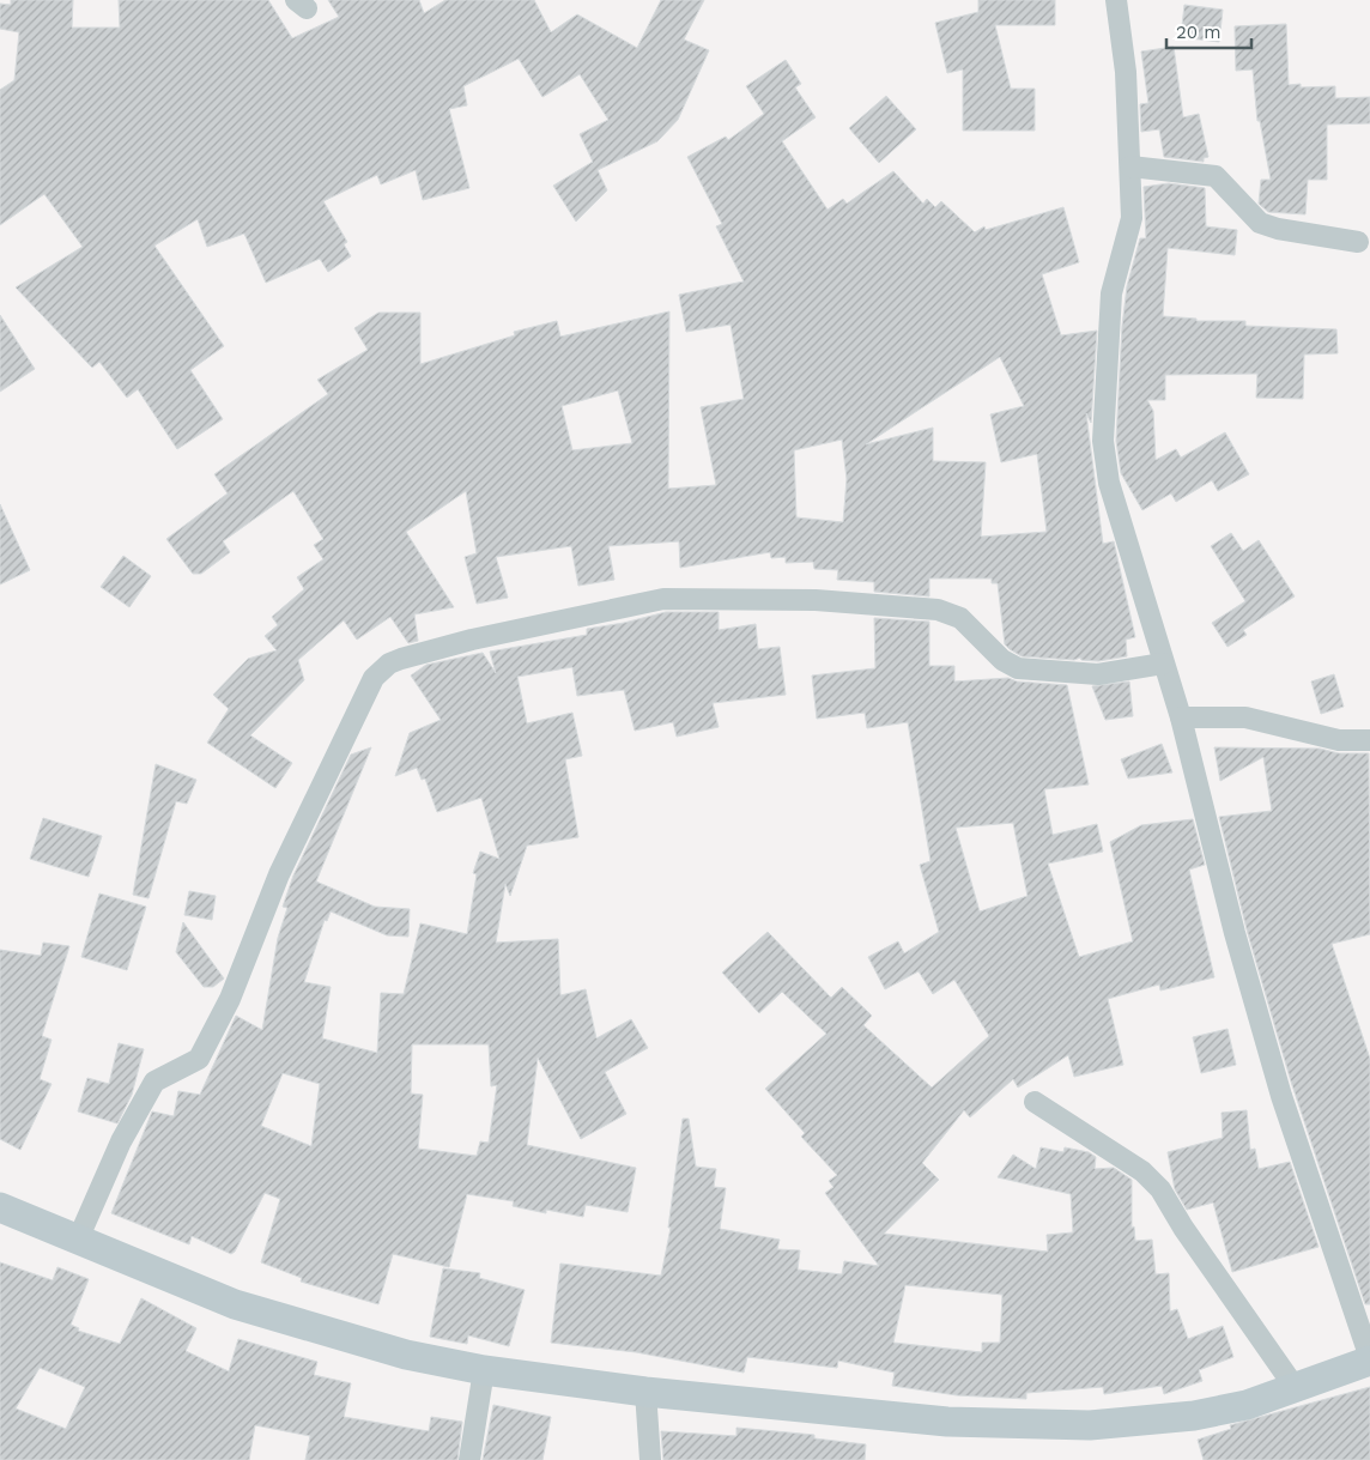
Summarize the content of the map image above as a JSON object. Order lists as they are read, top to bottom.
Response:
{
  "scale_bar": "20 m"
}
